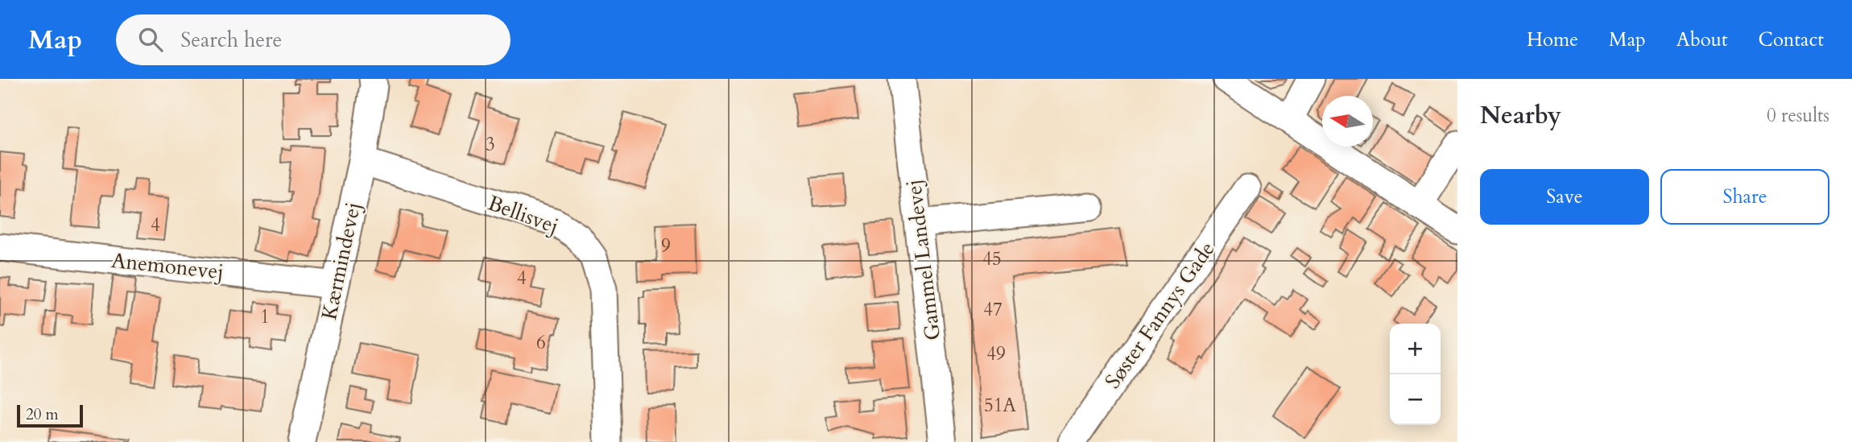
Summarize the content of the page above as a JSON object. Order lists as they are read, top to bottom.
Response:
{
  "streets": {
    "street": [
      "Bellisvej",
      "Gammel Landevej",
      "Kærmindevej",
      "Anemonevej",
      "Søster Fannys Gade"
    ]
  },
  "crossings": [
    ["Bellisvej", "Kærmindevej"],
    ["Kærmindevej", "Anemonevej"]
  ],
  "house_numbers": [
    "3",
    "4",
    "9",
    "45",
    "4",
    "47",
    "1",
    "6",
    "49",
    "51A"
  ],
  "scale_bar": "20 m",
  "north": "left",
  "page": {
    "header": "Map",
    "search": "Search here",
    "nav": [
      "Home",
      "Map",
      "About",
      "Contact"
    ],
    "heading": ["Nearby", "0 results"],
    "buttons": ["Save", "Share"],
    "map_buttons": ["+", "−"],
    "scale": "20 m"
  }
}
